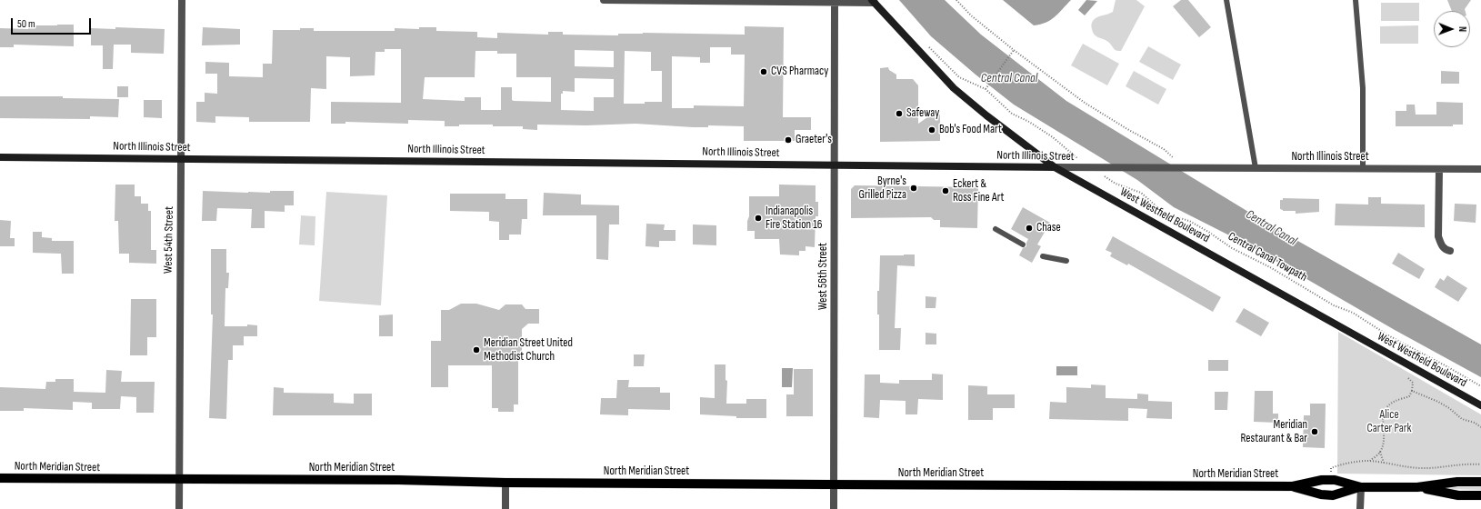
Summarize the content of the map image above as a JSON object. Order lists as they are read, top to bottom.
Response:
{
  "streets": {
    "main road": ["North Meridian Street"],
    "street": [
      "North Illinois Street",
      "West Westfield Boulevard",
      "West 54th Street",
      "West 56th Street"
    ],
    "path": ["Central Canal Towpath"]
  },
  "crossings": [
    ["North Illinois Street", "West Westfield Boulevard"],
    ["North Illinois Street", "West 54th Street"],
    ["North Illinois Street", "Central Canal Towpath"],
    ["North Illinois Street", "West 56th Street"],
    ["West 54th Street", "North Meridian Street"],
    ["West 56th Street", "North Meridian Street"]
  ],
  "water": ["Central Canal"],
  "parks": ["Alice Carter Park"],
  "places": [
    "CVS Pharmacy",
    "Safeway",
    "Bob's Food Mart",
    "Graeter's",
    "Byrne's Grilled Pizza",
    "Eckert & Ross Fine Art",
    "Indianapolis Fire Station 16",
    "Chase",
    "Meridian Street United Methodist Church",
    "Meridian Restaurant & Bar"
  ],
  "scale_bar": "50 m",
  "north": "right"
}
